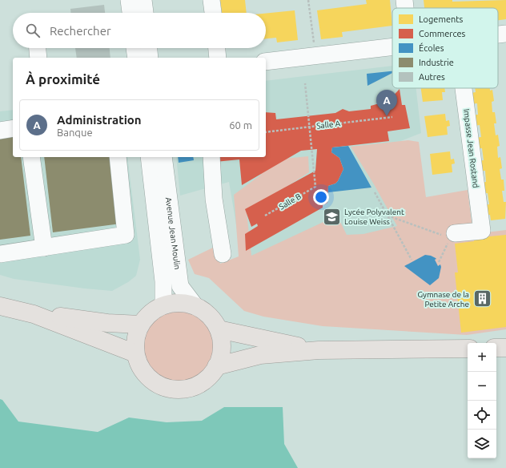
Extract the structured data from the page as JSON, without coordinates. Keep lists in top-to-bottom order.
{
  "streets": {
    "street": ["Impasse Jean Rostand", "Avenue Jean Moulin"],
    "path": ["Salle A", "Salle B"]
  },
  "crossings": [
    ["Salle A", "Salle B"]
  ],
  "places": {
    "school or university": ["Lycée Polyvalent Louise Weiss"],
    "building": ["Gymnase de la Petite Arche"]
  },
  "legend": [
    "Logements",
    "Commerces",
    "Écoles",
    "Industrie",
    "Autres"
  ],
  "page": {
    "search": "Rechercher",
    "heading": "À proximité",
    "pins": "A",
    "list": [
      {
        "mark": "A",
        "name": "Administration",
        "note": "Banque",
        "value": "60 m"
      }
    ],
    "map_buttons": ["+", "−"]
  }
}
